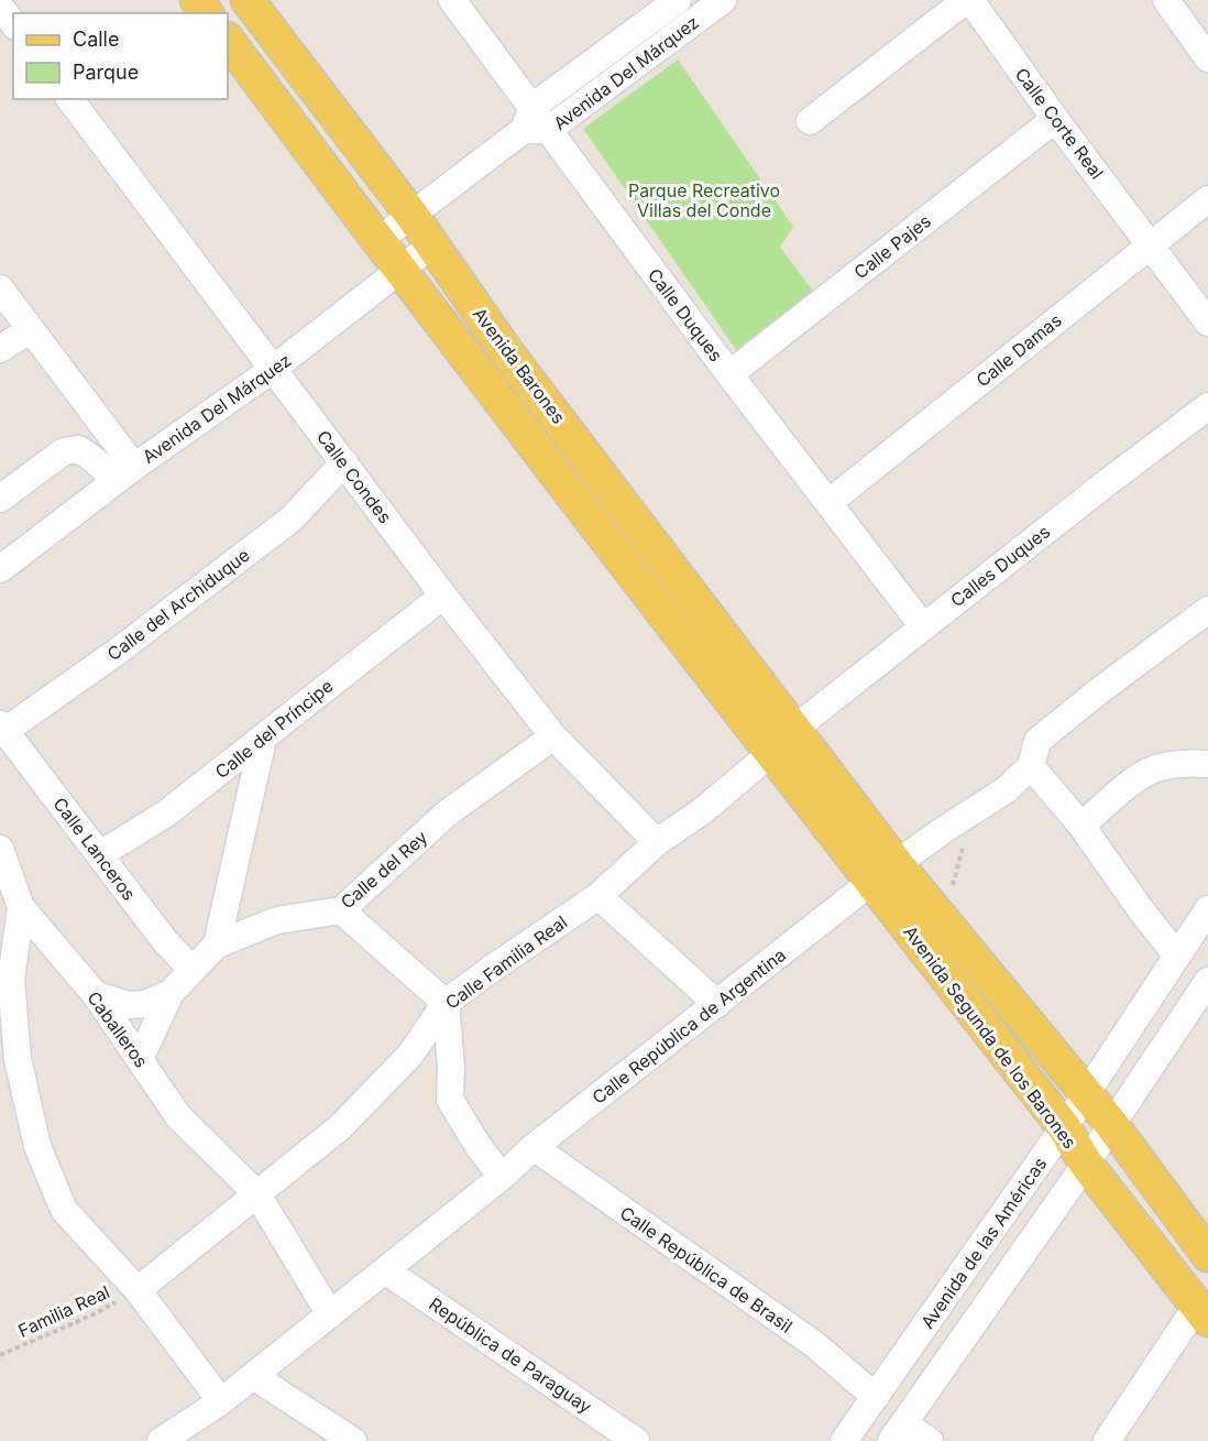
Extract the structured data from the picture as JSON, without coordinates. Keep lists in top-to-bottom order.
{
  "streets": {
    "main road": ["Avenida Barones", "Avenida Segunda de los Barones"],
    "street": [
      "Avenida Del Márquez",
      "Calle Corte Real",
      "Calle Pajes",
      "Calle Duques",
      "Calle Damas",
      "Calle Condes",
      "Calles Duques",
      "Calle del Archiduque",
      "Calle del Príncipe",
      "Calle Lanceros",
      "Calle del Rey",
      "Calle Familia Real",
      "Calle República de Argentina",
      "Caballeros",
      "Avenida de las Américas",
      "Calle República de Brasil",
      "República de Paraguay"
    ],
    "path": ["Familia Real"]
  },
  "crossings": [
    ["Avenida Del Márquez", "Calle Duques"],
    ["Avenida Del Márquez", "Avenida Barones"],
    ["Avenida Del Márquez", "Calle Condes"],
    ["Calle Corte Real", "Calle Pajes"],
    ["Calle Corte Real", "Calle Damas"],
    ["Calle Pajes", "Calle Duques"],
    ["Calle Duques", "Calle Damas"],
    ["Calle Duques", "Calles Duques"],
    ["Avenida Barones", "Calles Duques"],
    ["Avenida Barones", "Calle Familia Real"],
    ["Avenida Barones", "Avenida Segunda de los Barones"],
    ["Calle Condes", "Calle del Archiduque"],
    ["Calle Condes", "Calle del Príncipe"],
    ["Calle Condes", "Calle del Rey"],
    ["Calle Condes", "Calle Familia Real"],
    ["Calles Duques", "Calle Familia Real"],
    ["Calles Duques", "Avenida Segunda de los Barones"],
    ["Calle del Archiduque", "Calle Lanceros"],
    ["Calle del Príncipe", "Calle Lanceros"],
    ["Calle Lanceros", "Calle del Rey"],
    ["Calle del Rey", "Caballeros"],
    ["Calle Familia Real", "Caballeros"],
    ["Calle Familia Real", "Avenida Segunda de los Barones"],
    ["Calle Familia Real", "Familia Real"],
    ["Calle República de Argentina", "Caballeros"],
    ["Calle República de Argentina", "Avenida Segunda de los Barones"],
    ["Calle República de Argentina", "Calle República de Brasil"],
    ["Calle República de Argentina", "República de Paraguay"],
    ["Avenida Segunda de los Barones", "Avenida de las Américas"],
    ["Avenida de las Américas", "Calle República de Brasil"]
  ],
  "parks": ["Parque Recreativo Villas del Conde"],
  "legend": ["Calle", "Parque"]
}
